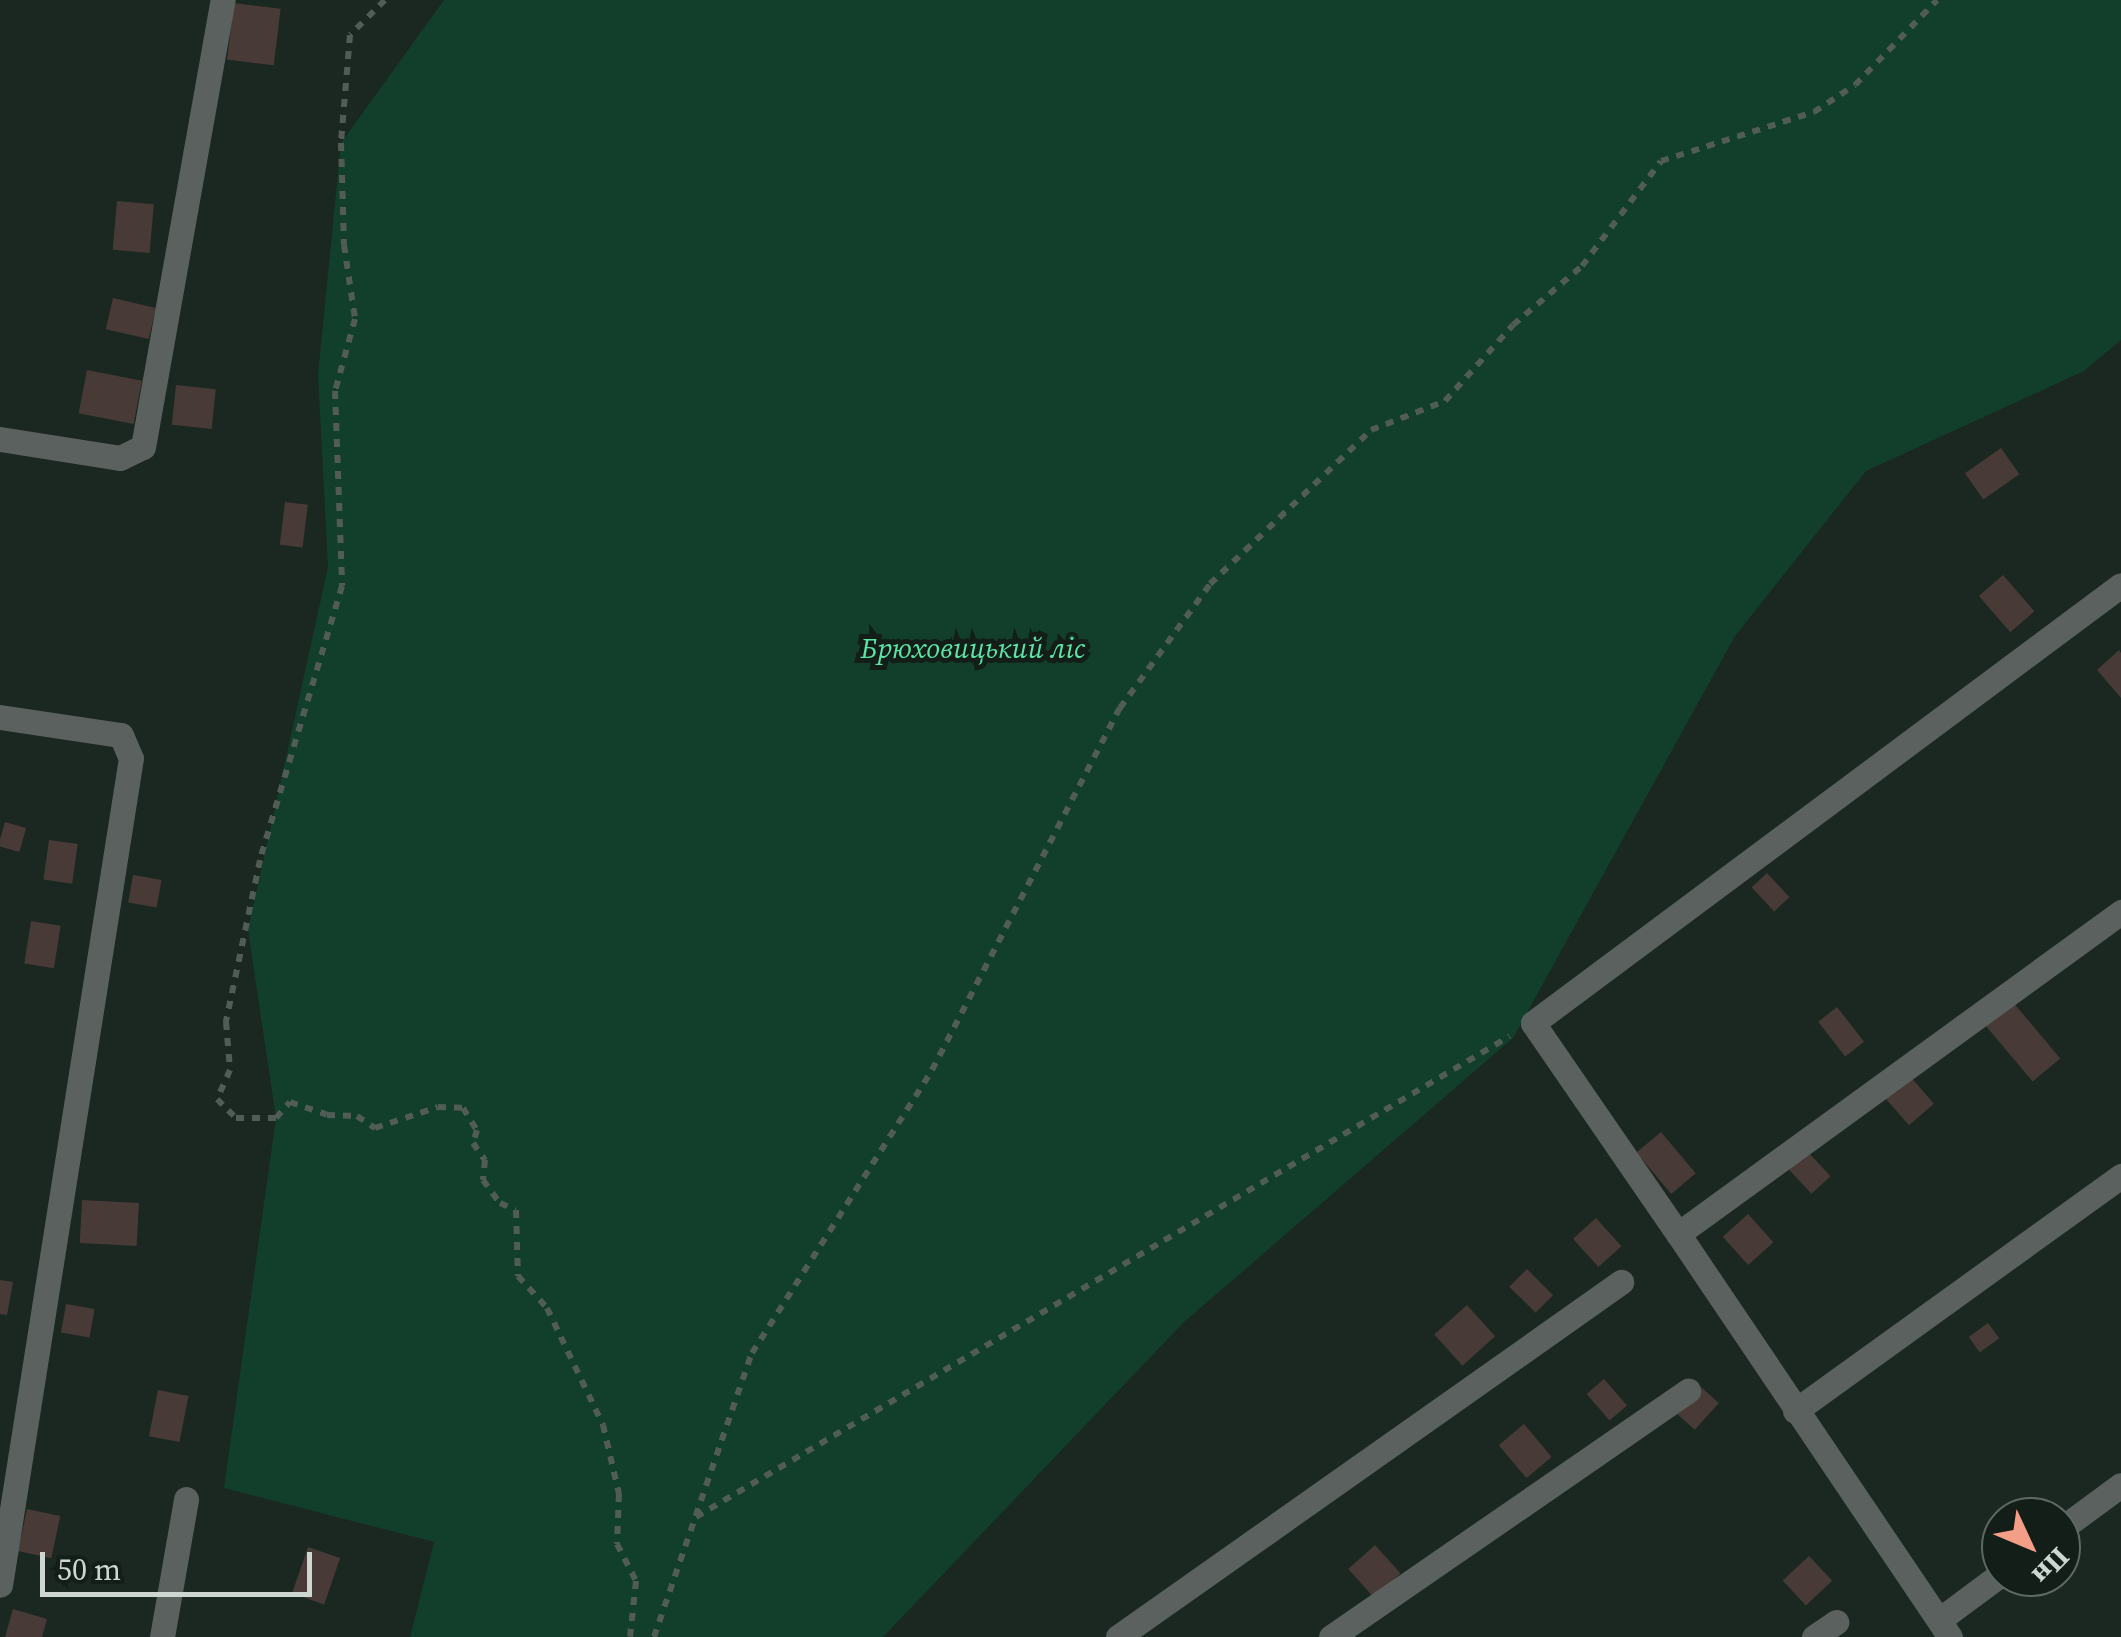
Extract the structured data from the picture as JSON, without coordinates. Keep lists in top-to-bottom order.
{
  "parks": ["Брюховицький ліс"],
  "scale_bar": "50 m",
  "north": "bottom right"
}
